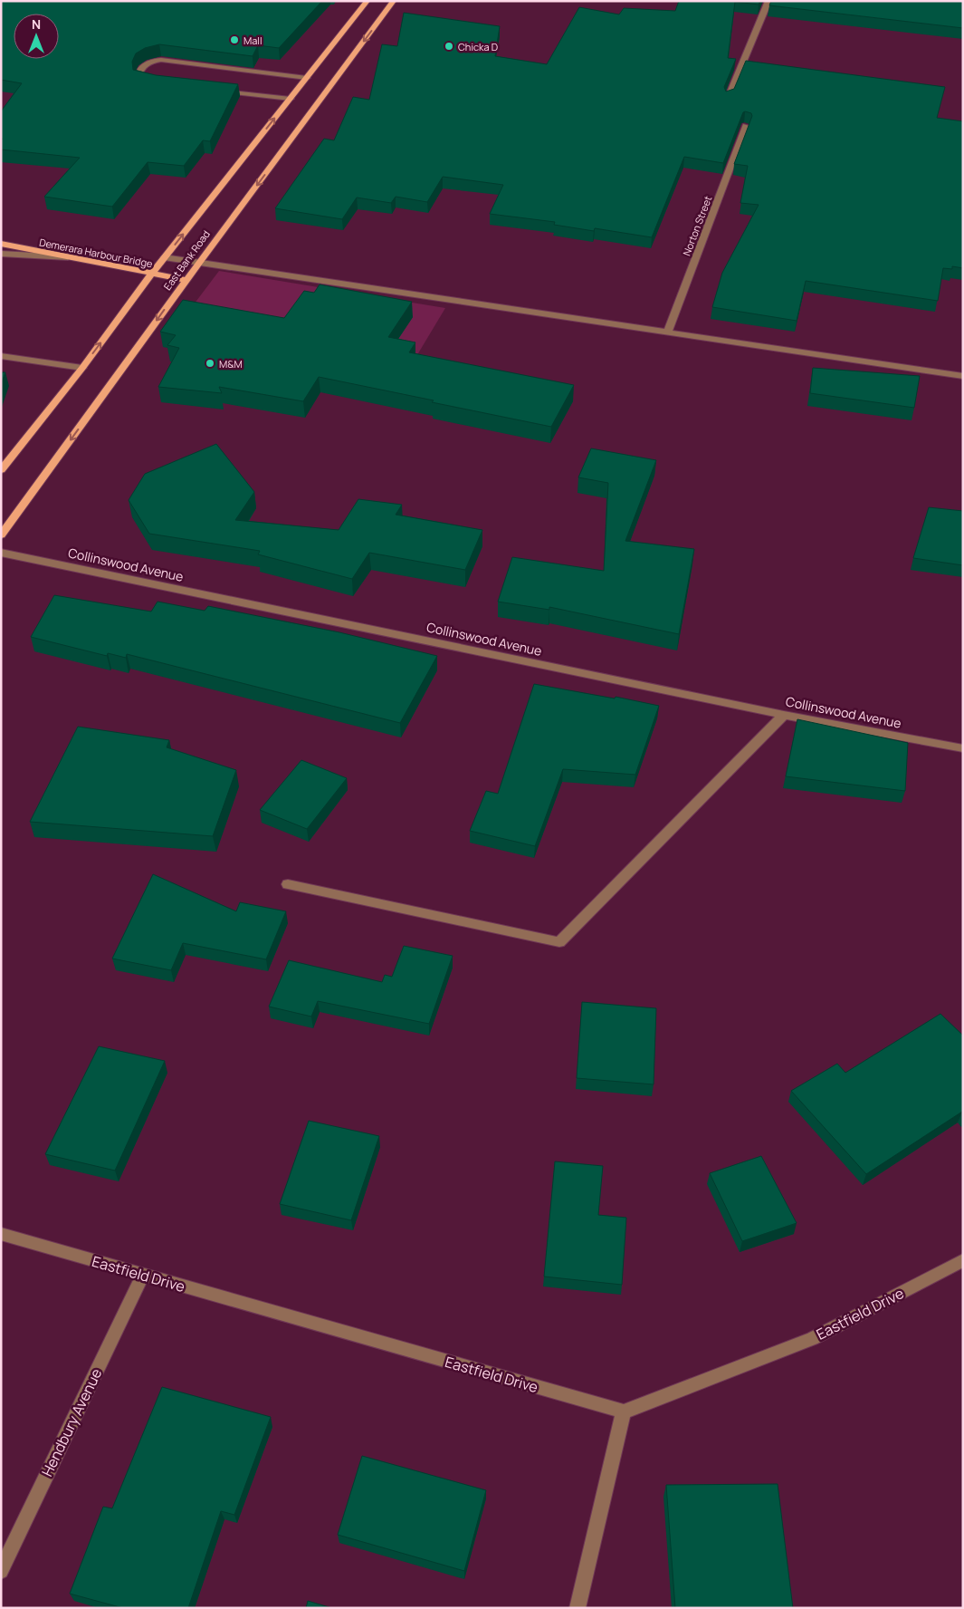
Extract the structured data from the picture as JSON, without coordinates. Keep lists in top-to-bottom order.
{
  "streets": {
    "main road": ["Demerara Harbour Bridge", "East Bank Road"],
    "street": [
      "Norton Street",
      "Collinswood Avenue",
      "Eastfield Drive",
      "Hendbury Avenue"
    ]
  },
  "crossings": [
    ["Demerara Harbour Bridge", "East Bank Road"],
    ["Eastfield Drive", "Hendbury Avenue"]
  ],
  "places": ["Mall", "Chicka D", "M&M"],
  "north": "top"
}
